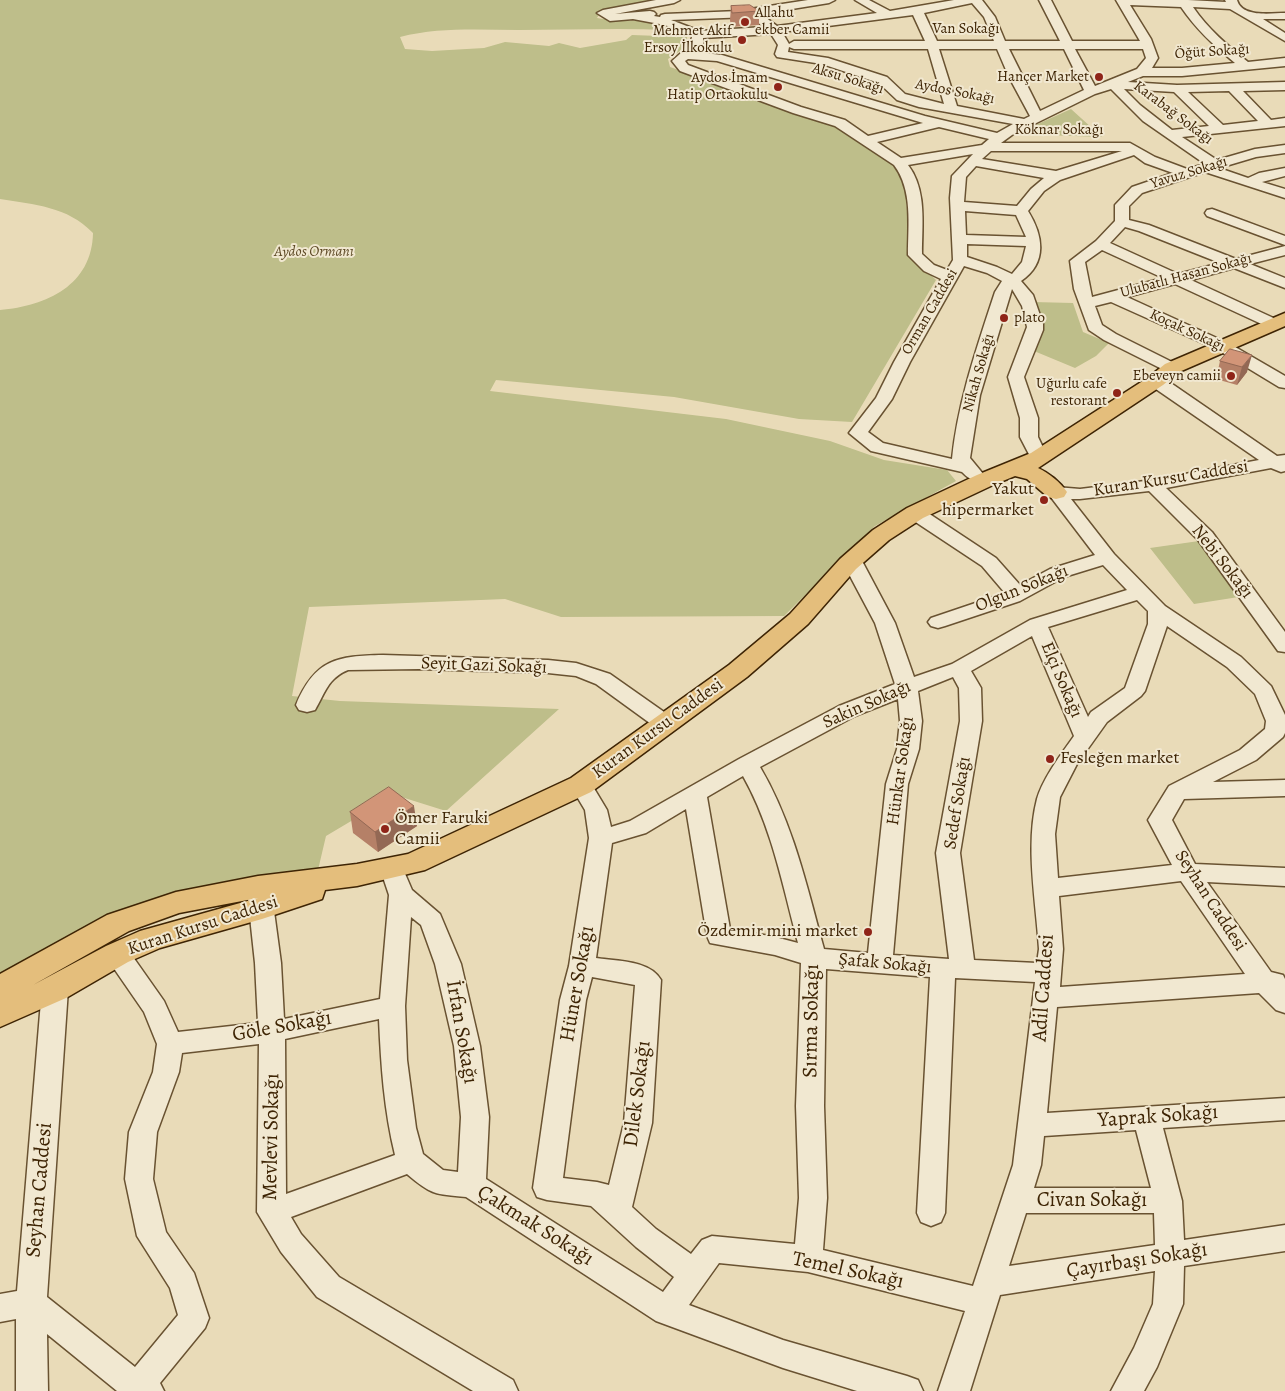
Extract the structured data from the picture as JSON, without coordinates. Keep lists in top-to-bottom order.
{
  "streets": {
    "main road": ["Kuran Kursu Caddesi"],
    "street": [
      "Van Sokağı",
      "Öğüt Sokağı",
      "Aksu Sokağı",
      "Aydos Sokağı",
      "Karabağ Sokağı",
      "Köknar Sokağı",
      "Yavuz Sokağı",
      "Ulubatlı Hasan Sokağı",
      "Orman Caddesi",
      "Koçak Sokağı",
      "Nikah Sokağı",
      "Nebi Sokağı",
      "Olgun Sokağı",
      "Seyit Gazi Sokağı",
      "Elçi Sokağı",
      "Sakin Sokağı",
      "Hünkar Sokağı",
      "Sedef Sokağı",
      "Seyhan Caddesi",
      "Şafak Sokağı",
      "Hüner Sokağı",
      "Adil Caddesi",
      "Sırma Sokağı",
      "Göle Sokağı",
      "İrfan Sokağı",
      "Dilek Sokağı",
      "Yaprak Sokağı",
      "Mevlevi Sokağı",
      "Civan Sokağı",
      "Çakmak Sokağı",
      "Çayırbaşı Sokağı",
      "Temel Sokağı"
    ]
  },
  "crossings": [
    ["Van Sokağı", "Aydos Sokağı"],
    ["Karabağ Sokağı", "Yavuz Sokağı"],
    ["Yavuz Sokağı", "Ulubatlı Hasan Sokağı"],
    ["Yavuz Sokağı", "Kuran Kursu Caddesi"],
    ["Ulubatlı Hasan Sokağı", "Koçak Sokağı"],
    ["Orman Caddesi", "Nikah Sokağı"],
    ["Orman Caddesi", "Kuran Kursu Caddesi"],
    ["Koçak Sokağı", "Kuran Kursu Caddesi"],
    ["Nikah Sokağı", "Kuran Kursu Caddesi"],
    ["Kuran Kursu Caddesi", "Nebi Sokağı"],
    ["Kuran Kursu Caddesi", "Seyit Gazi Sokağı"],
    ["Kuran Kursu Caddesi", "Hünkar Sokağı"],
    ["Kuran Kursu Caddesi", "Seyhan Caddesi"],
    ["Kuran Kursu Caddesi", "Hüner Sokağı"],
    ["Kuran Kursu Caddesi", "Mevlevi Sokağı"],
    ["Elçi Sokağı", "Sakin Sokağı"],
    ["Elçi Sokağı", "Adil Caddesi"],
    ["Sakin Sokağı", "Hünkar Sokağı"],
    ["Sakin Sokağı", "Sedef Sokağı"],
    ["Sakin Sokağı", "Şafak Sokağı"],
    ["Sakin Sokağı", "Hüner Sokağı"],
    ["Sakin Sokağı", "Adil Caddesi"],
    ["Sakin Sokağı", "Sırma Sokağı"],
    ["Hünkar Sokağı", "Şafak Sokağı"],
    ["Sedef Sokağı", "Şafak Sokağı"],
    ["Şafak Sokağı", "Adil Caddesi"],
    ["Şafak Sokağı", "Sırma Sokağı"],
    ["Hüner Sokağı", "Dilek Sokağı"],
    ["Adil Caddesi", "Yaprak Sokağı"],
    ["Adil Caddesi", "Civan Sokağı"],
    ["Adil Caddesi", "Çayırbaşı Sokağı"],
    ["Adil Caddesi", "Temel Sokağı"],
    ["Sırma Sokağı", "Temel Sokağı"],
    ["Göle Sokağı", "Mevlevi Sokağı"],
    ["İrfan Sokağı", "Çakmak Sokağı"],
    ["Çayırbaşı Sokağı", "Temel Sokağı"]
  ],
  "parks": ["Aydos Ormanı"],
  "places": [
    "Allahu ekber Camii",
    "Mehmet Akif Ersoy İlkokulu",
    "Hançer Market",
    "Aydos İmam Hatip Ortaokulu",
    "plato",
    "Ebeveyn camii",
    "Uğurlu cafe restorant",
    "Yakut hipermarket",
    "Fesleğen market",
    "Ömer Faruki Camii",
    "Özdemir mini market"
  ]
}
